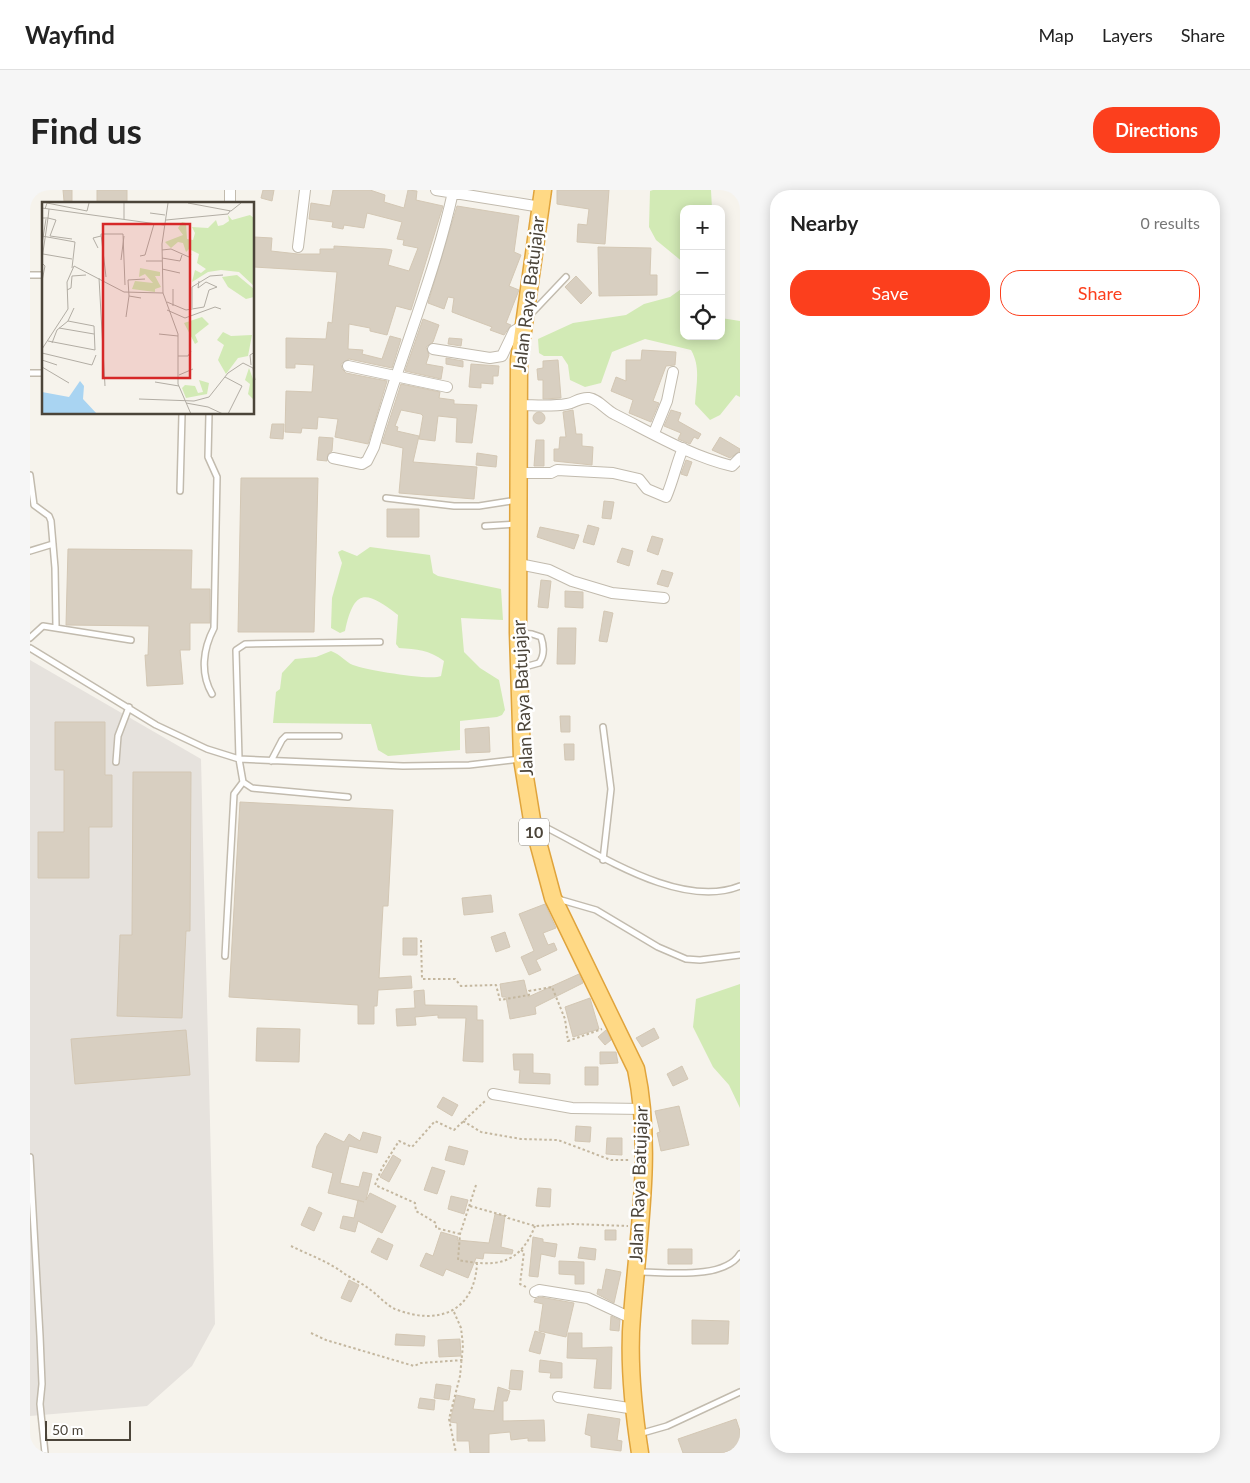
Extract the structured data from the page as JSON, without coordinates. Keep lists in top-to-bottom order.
{
  "streets": {
    "highway": ["Jalan Raya Batujajar", "10"]
  },
  "scale_bar": "50 m",
  "page": {
    "header": "Wayfind",
    "nav": ["Map", "Layers", "Share"],
    "buttons": [
      "Directions",
      ["Save", "Share"]
    ],
    "title": "Find us",
    "heading": ["Nearby", "0 results"],
    "map_buttons": ["+", "−"],
    "scale": "50 m"
  }
}
